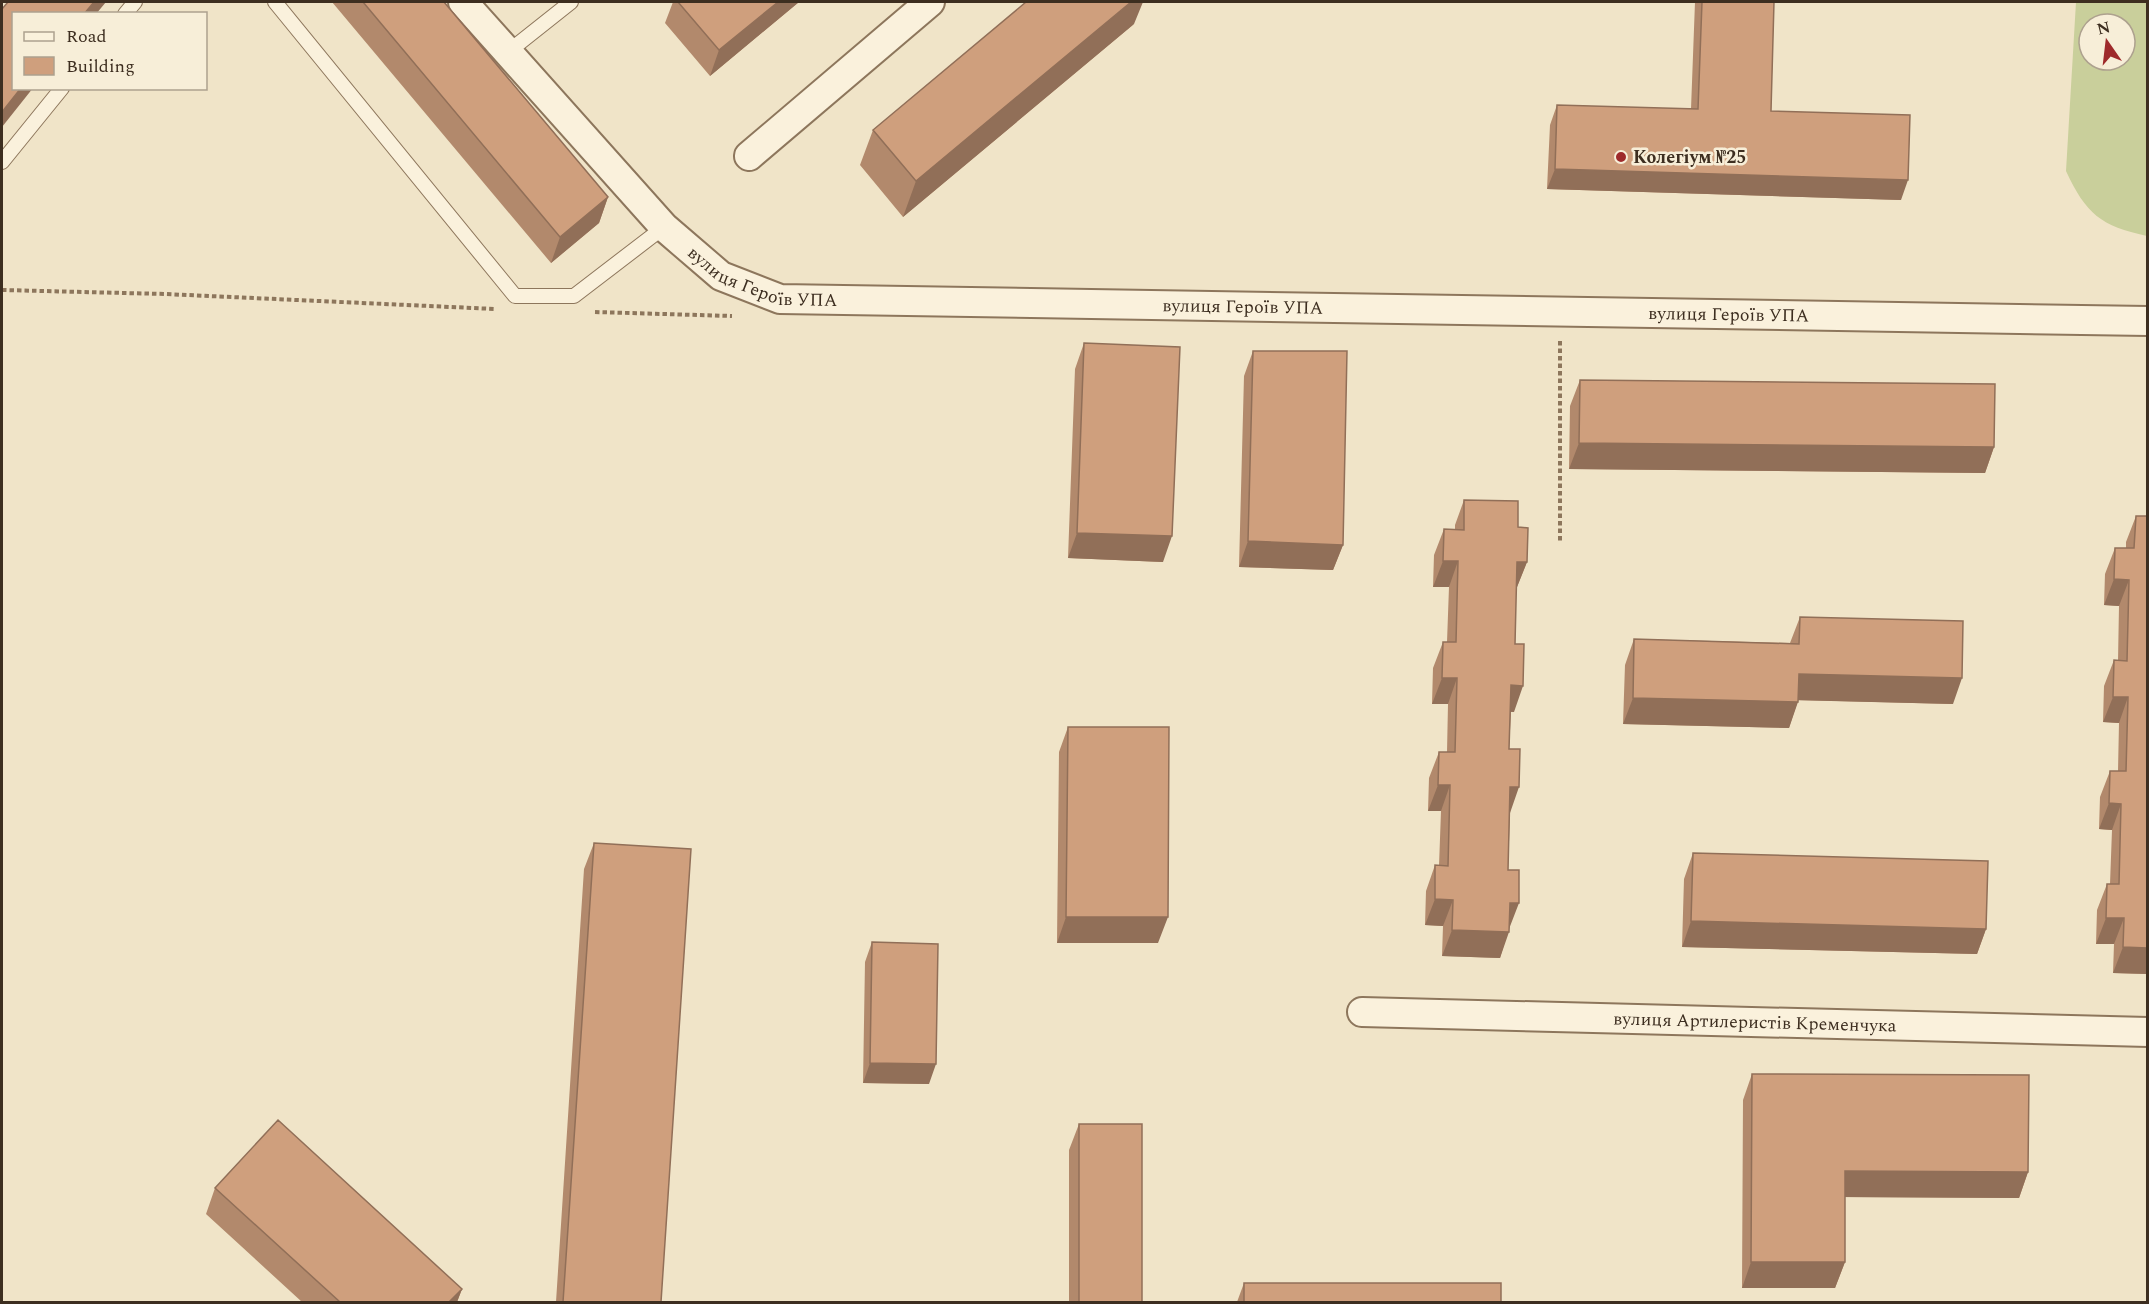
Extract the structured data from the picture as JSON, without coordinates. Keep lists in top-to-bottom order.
{
  "streets": {
    "street": ["вулиця Героїв УПА", "вулиця Артилеристів Кременчука"]
  },
  "places": ["Колегіум №25"],
  "legend": ["Road", "Building"],
  "north": "top"
}
